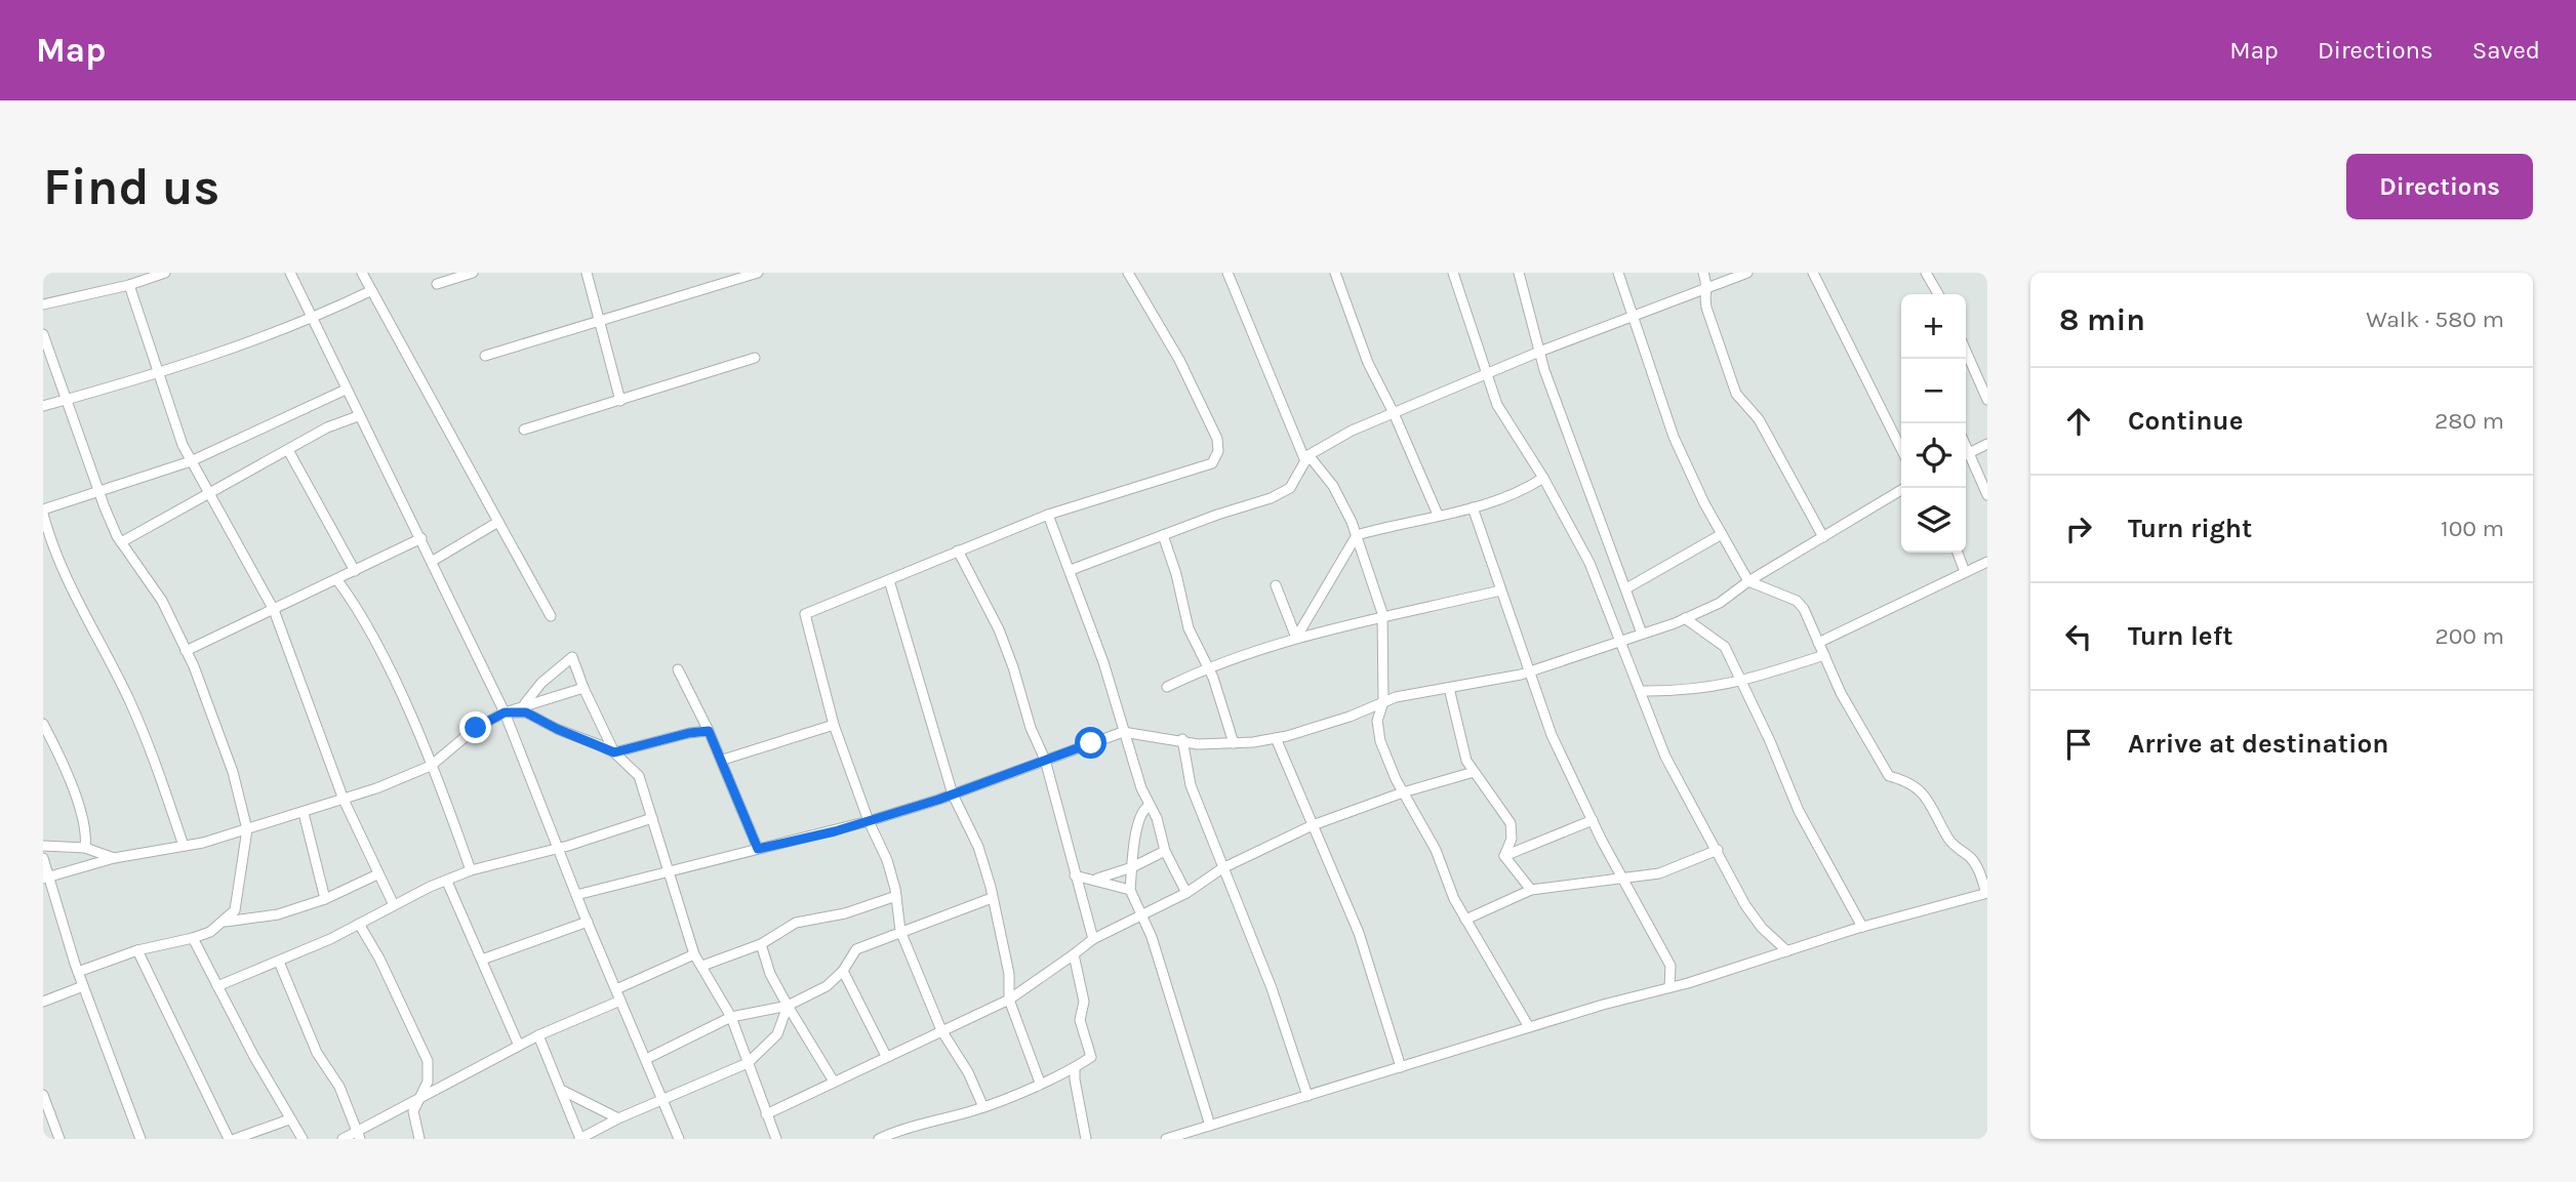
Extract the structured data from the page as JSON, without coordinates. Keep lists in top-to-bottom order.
{
  "page": {
    "header": "Map",
    "nav": ["Map", "Directions", "Saved"],
    "buttons": "Directions",
    "title": "Find us",
    "heading": ["8 min", "Walk · 580 m"],
    "map_buttons": ["+", "−"],
    "list": [
      ["Continue", "280 m"],
      ["Turn right", "100 m"],
      ["Turn left", "200 m"],
      "Arrive at destination"
    ]
  }
}
